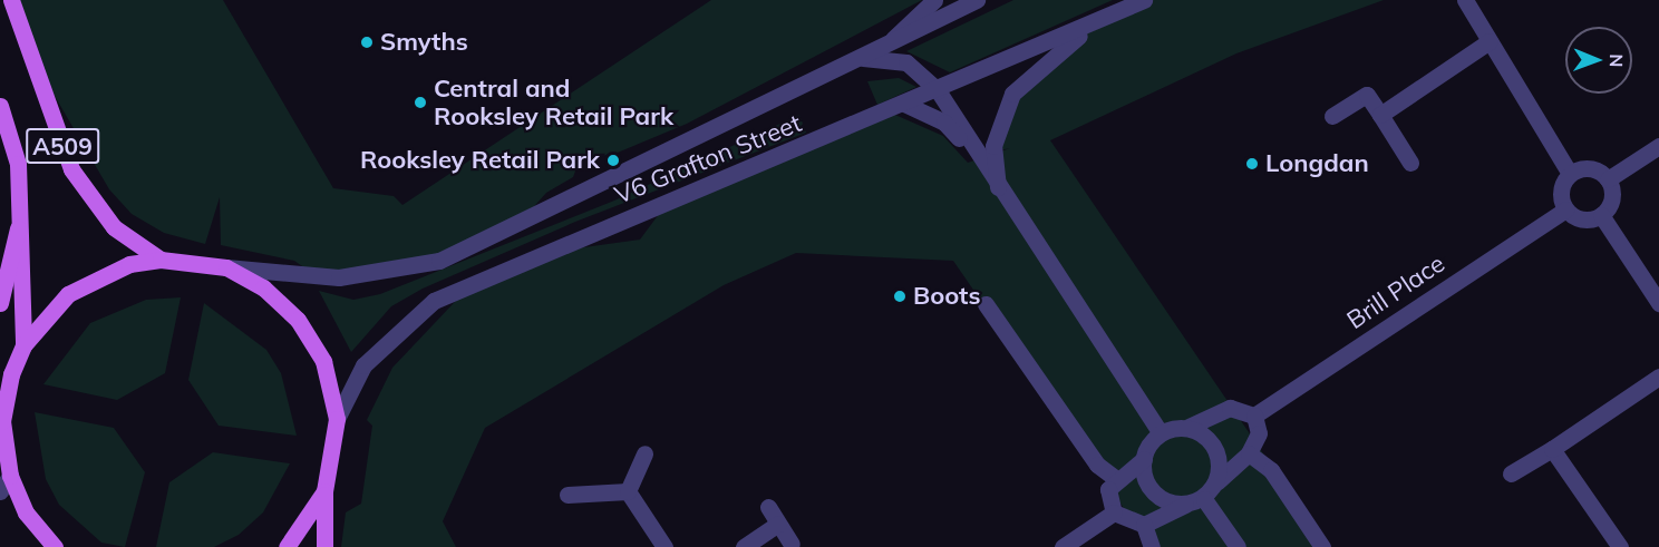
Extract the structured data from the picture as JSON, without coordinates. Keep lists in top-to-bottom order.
{
  "streets": {
    "main road": ["A509"],
    "street": ["V6 Grafton Street", "Brill Place"]
  },
  "crossings": [
    ["A509", "V6 Grafton Street"]
  ],
  "places": [
    "Smyths",
    "Central and Rooksley Retail Park",
    "Rooksley Retail Park",
    "Longdan",
    "Boots"
  ],
  "north": "right"
}
